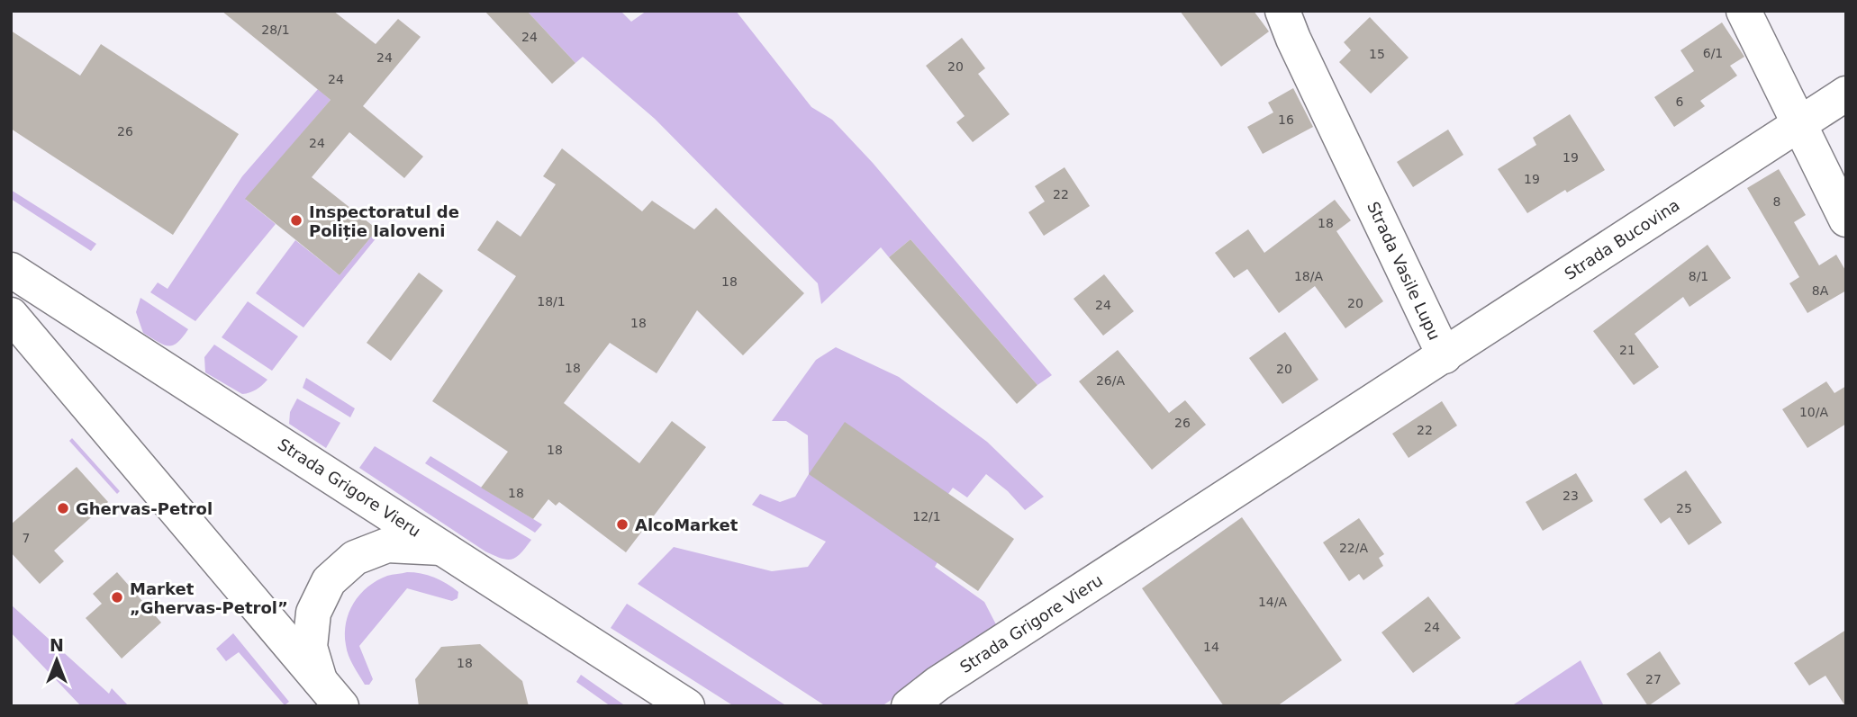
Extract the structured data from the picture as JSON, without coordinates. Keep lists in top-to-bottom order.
{
  "streets": {
    "street": ["Strada Bucovina", "Strada Vasile Lupu", "Strada Grigore Vieru"]
  },
  "crossings": [
    ["Strada Bucovina", "Strada Vasile Lupu"],
    ["Strada Vasile Lupu", "Strada Grigore Vieru"]
  ],
  "places": [
    "Inspectoratul de Poliție Ialoveni",
    "Ghervas-Petrol",
    "AlcoMarket",
    "Market „Ghervas-Petrol”"
  ],
  "house_numbers": [
    "28/1",
    "24",
    "6/1",
    "15",
    "24",
    "20",
    "24",
    "6",
    "16",
    "26",
    "24",
    "19",
    "19",
    "22",
    "8",
    "18",
    "18/A",
    "8/1",
    "18",
    "8A",
    "18/1",
    "20",
    "24",
    "18",
    "21",
    "18",
    "20",
    "26/A",
    "10/A",
    "26",
    "22",
    "18",
    "18",
    "23",
    "25",
    "12/1",
    "7",
    "22/A",
    "14/A",
    "24",
    "14",
    "18",
    "27"
  ],
  "north": "top"
}
